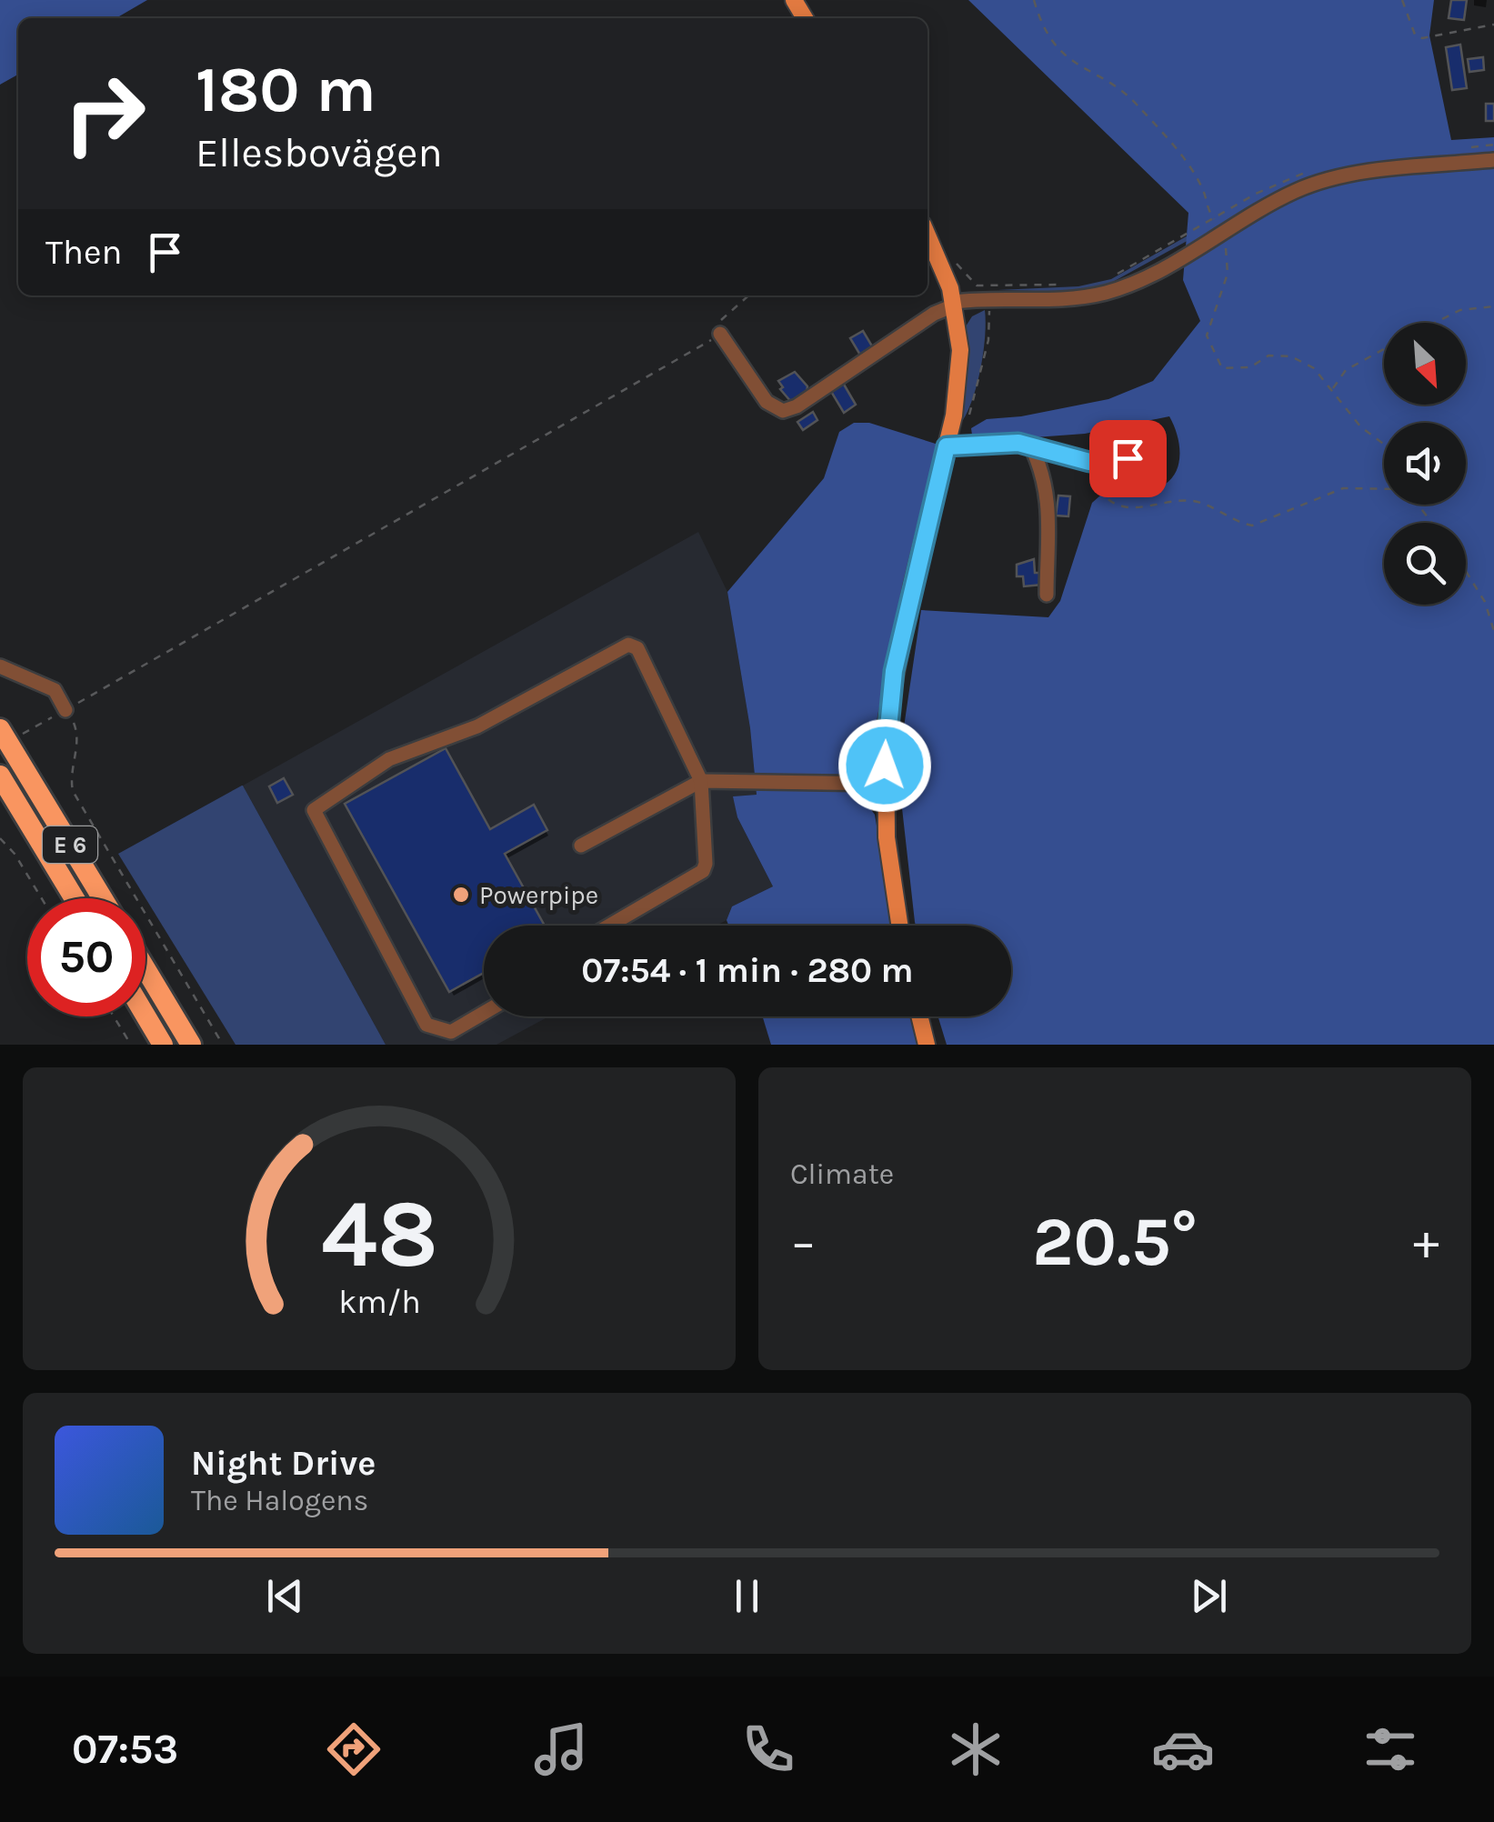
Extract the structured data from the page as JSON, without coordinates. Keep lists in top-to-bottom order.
{
  "streets": {
    "highway": ["E 6"]
  },
  "places": ["Powerpipe"],
  "north": "bottom right",
  "page": {
    "turn": ["180 m", "Ellesbovägen"],
    "then": "Then",
    "limit": "50",
    "trip": "07:54 · 1 min · 280 m",
    "tile": "Climate",
    "heat": ["−", "20.5°", "+"],
    "song": ["Night Drive", "The Halogens"],
    "tabs": "07:53",
    "gauge": ["48", "km/h"]
  }
}
